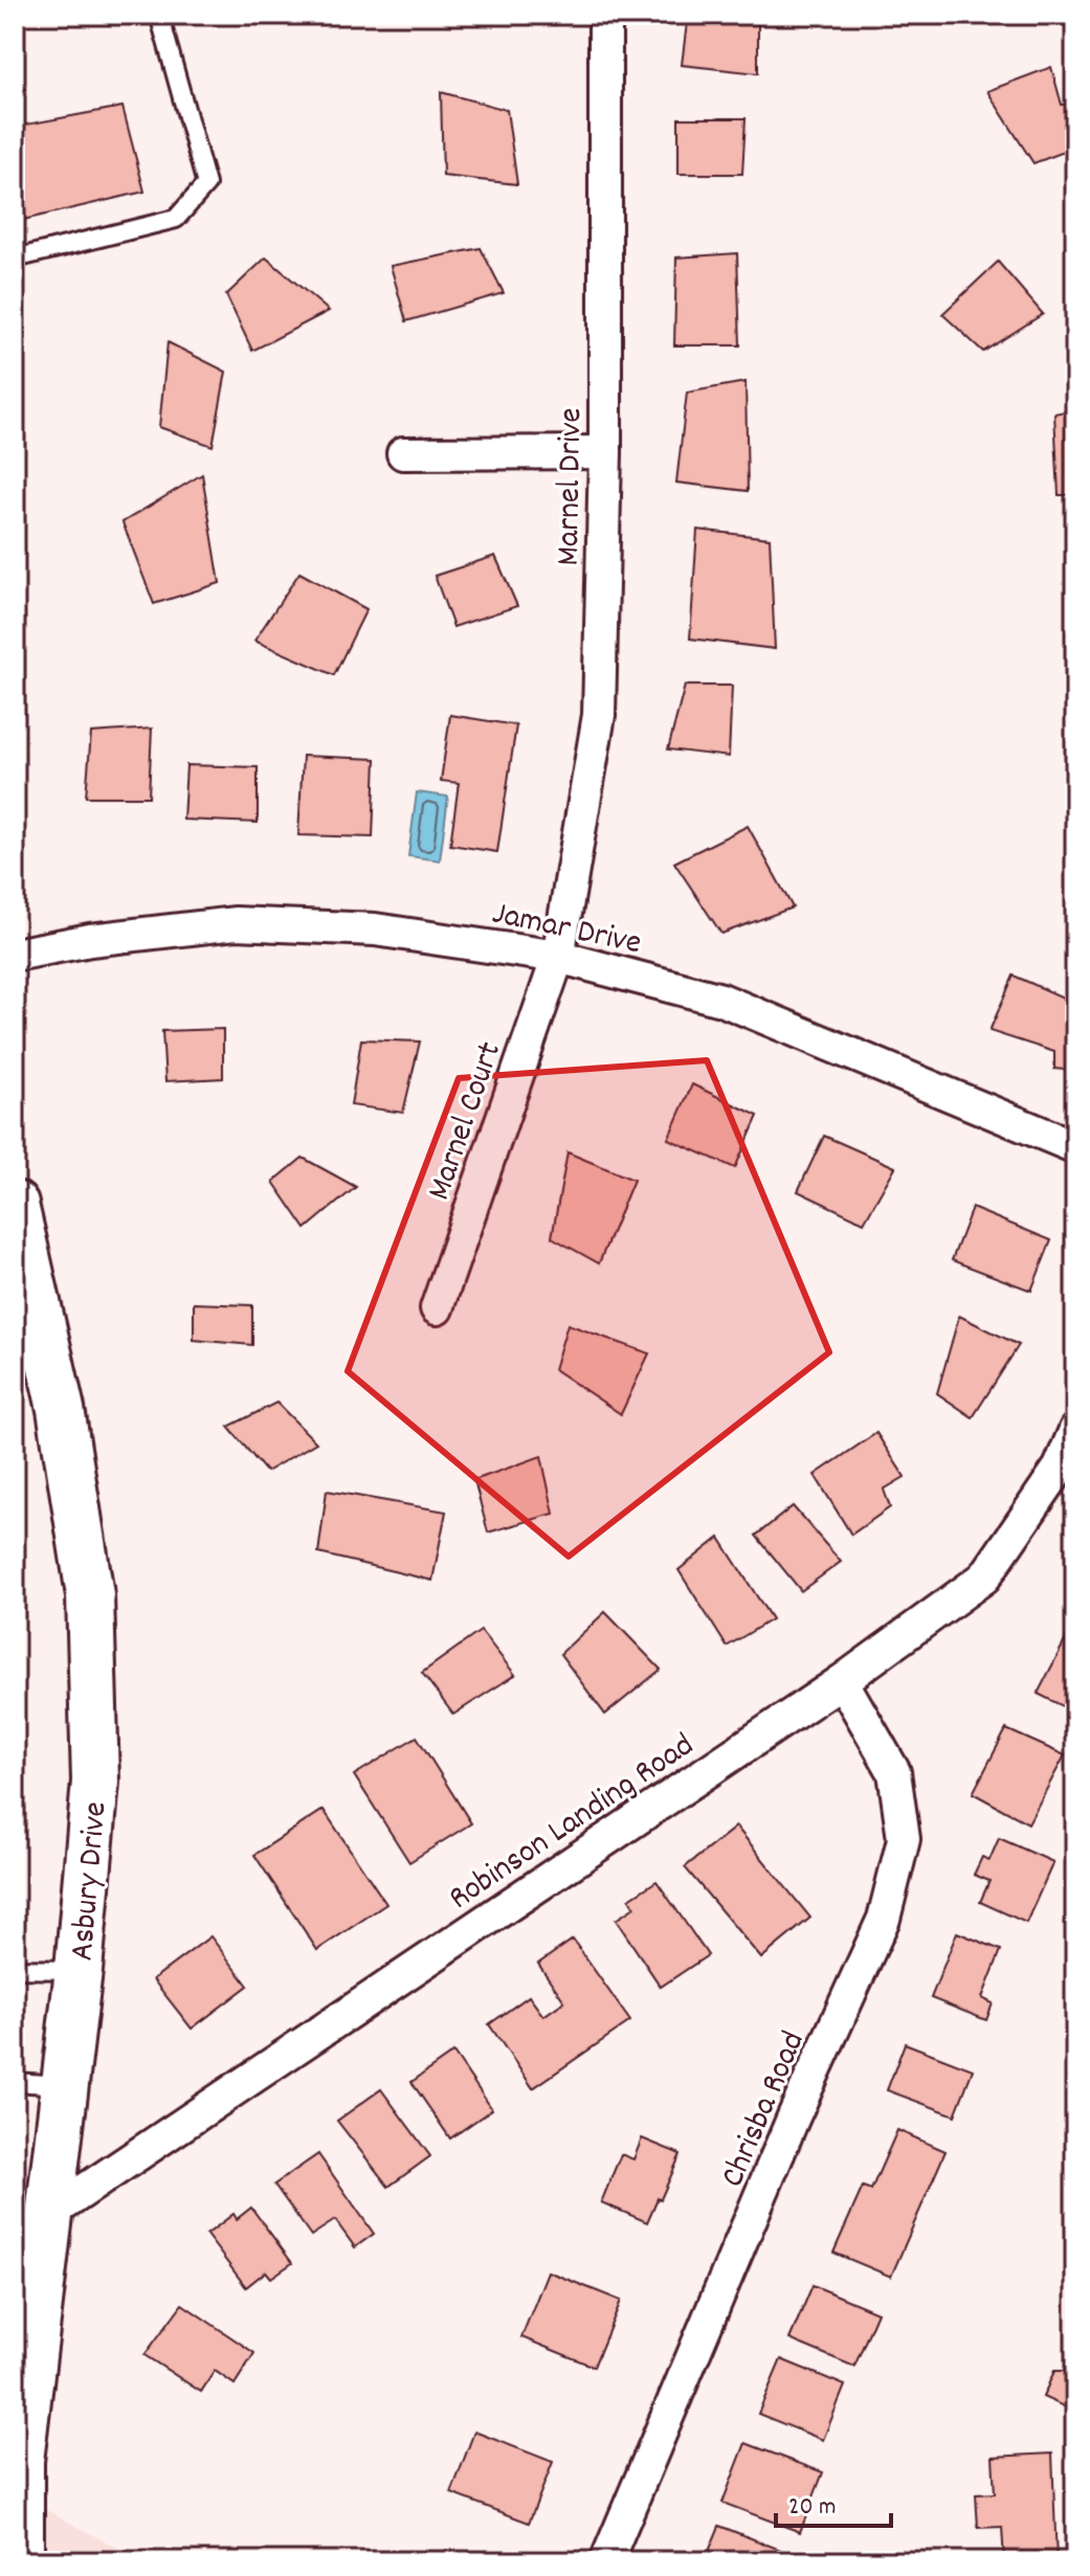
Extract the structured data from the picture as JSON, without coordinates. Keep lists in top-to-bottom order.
{
  "streets": {
    "street": [
      "Marnel Drive",
      "Jamar Drive",
      "Marnel Court",
      "Robinson Landing Road",
      "Asbury Drive",
      "Chrisba Road"
    ]
  },
  "crossings": [
    ["Marnel Drive", "Jamar Drive"],
    ["Marnel Drive", "Marnel Court"],
    ["Jamar Drive", "Marnel Court"],
    ["Robinson Landing Road", "Asbury Drive"],
    ["Robinson Landing Road", "Chrisba Road"]
  ],
  "scale_bar": "20 m"
}
